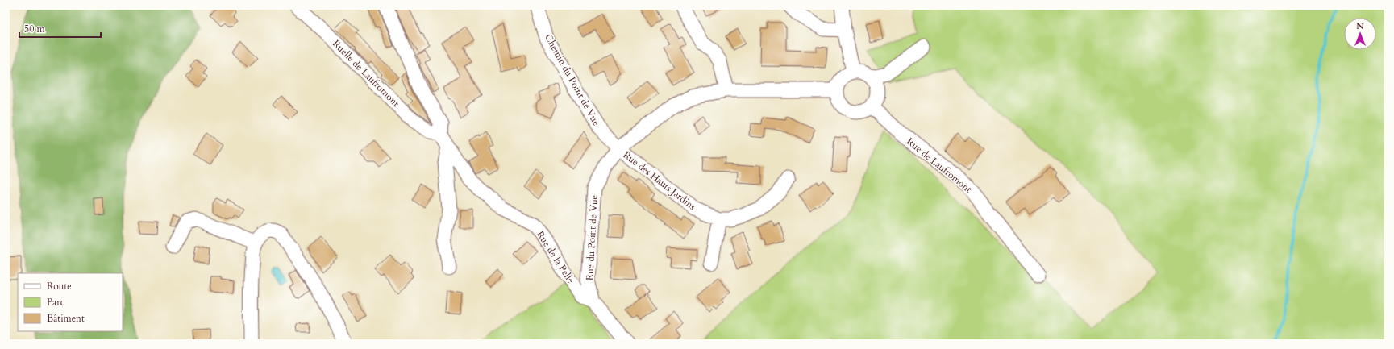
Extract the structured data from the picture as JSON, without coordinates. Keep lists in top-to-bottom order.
{
  "streets": {
    "street": [
      "Ruelle de Laufromont",
      "Chemin du Point de Vue",
      "Rue de Laufromont",
      "Rue des Hauts Jardins",
      "Rue du Point de Vue",
      "Rue de la Pelle"
    ]
  },
  "crossings": [
    ["Ruelle de Laufromont", "Rue de la Pelle"],
    ["Chemin du Point de Vue", "Rue des Hauts Jardins"],
    ["Chemin du Point de Vue", "Rue du Point de Vue"],
    ["Rue de Laufromont", "Rue du Point de Vue"],
    ["Rue des Hauts Jardins", "Rue du Point de Vue"],
    ["Rue du Point de Vue", "Rue de la Pelle"]
  ],
  "legend": ["Route", "Parc", "Bâtiment"],
  "scale_bar": "50 m",
  "north": "top"
}
